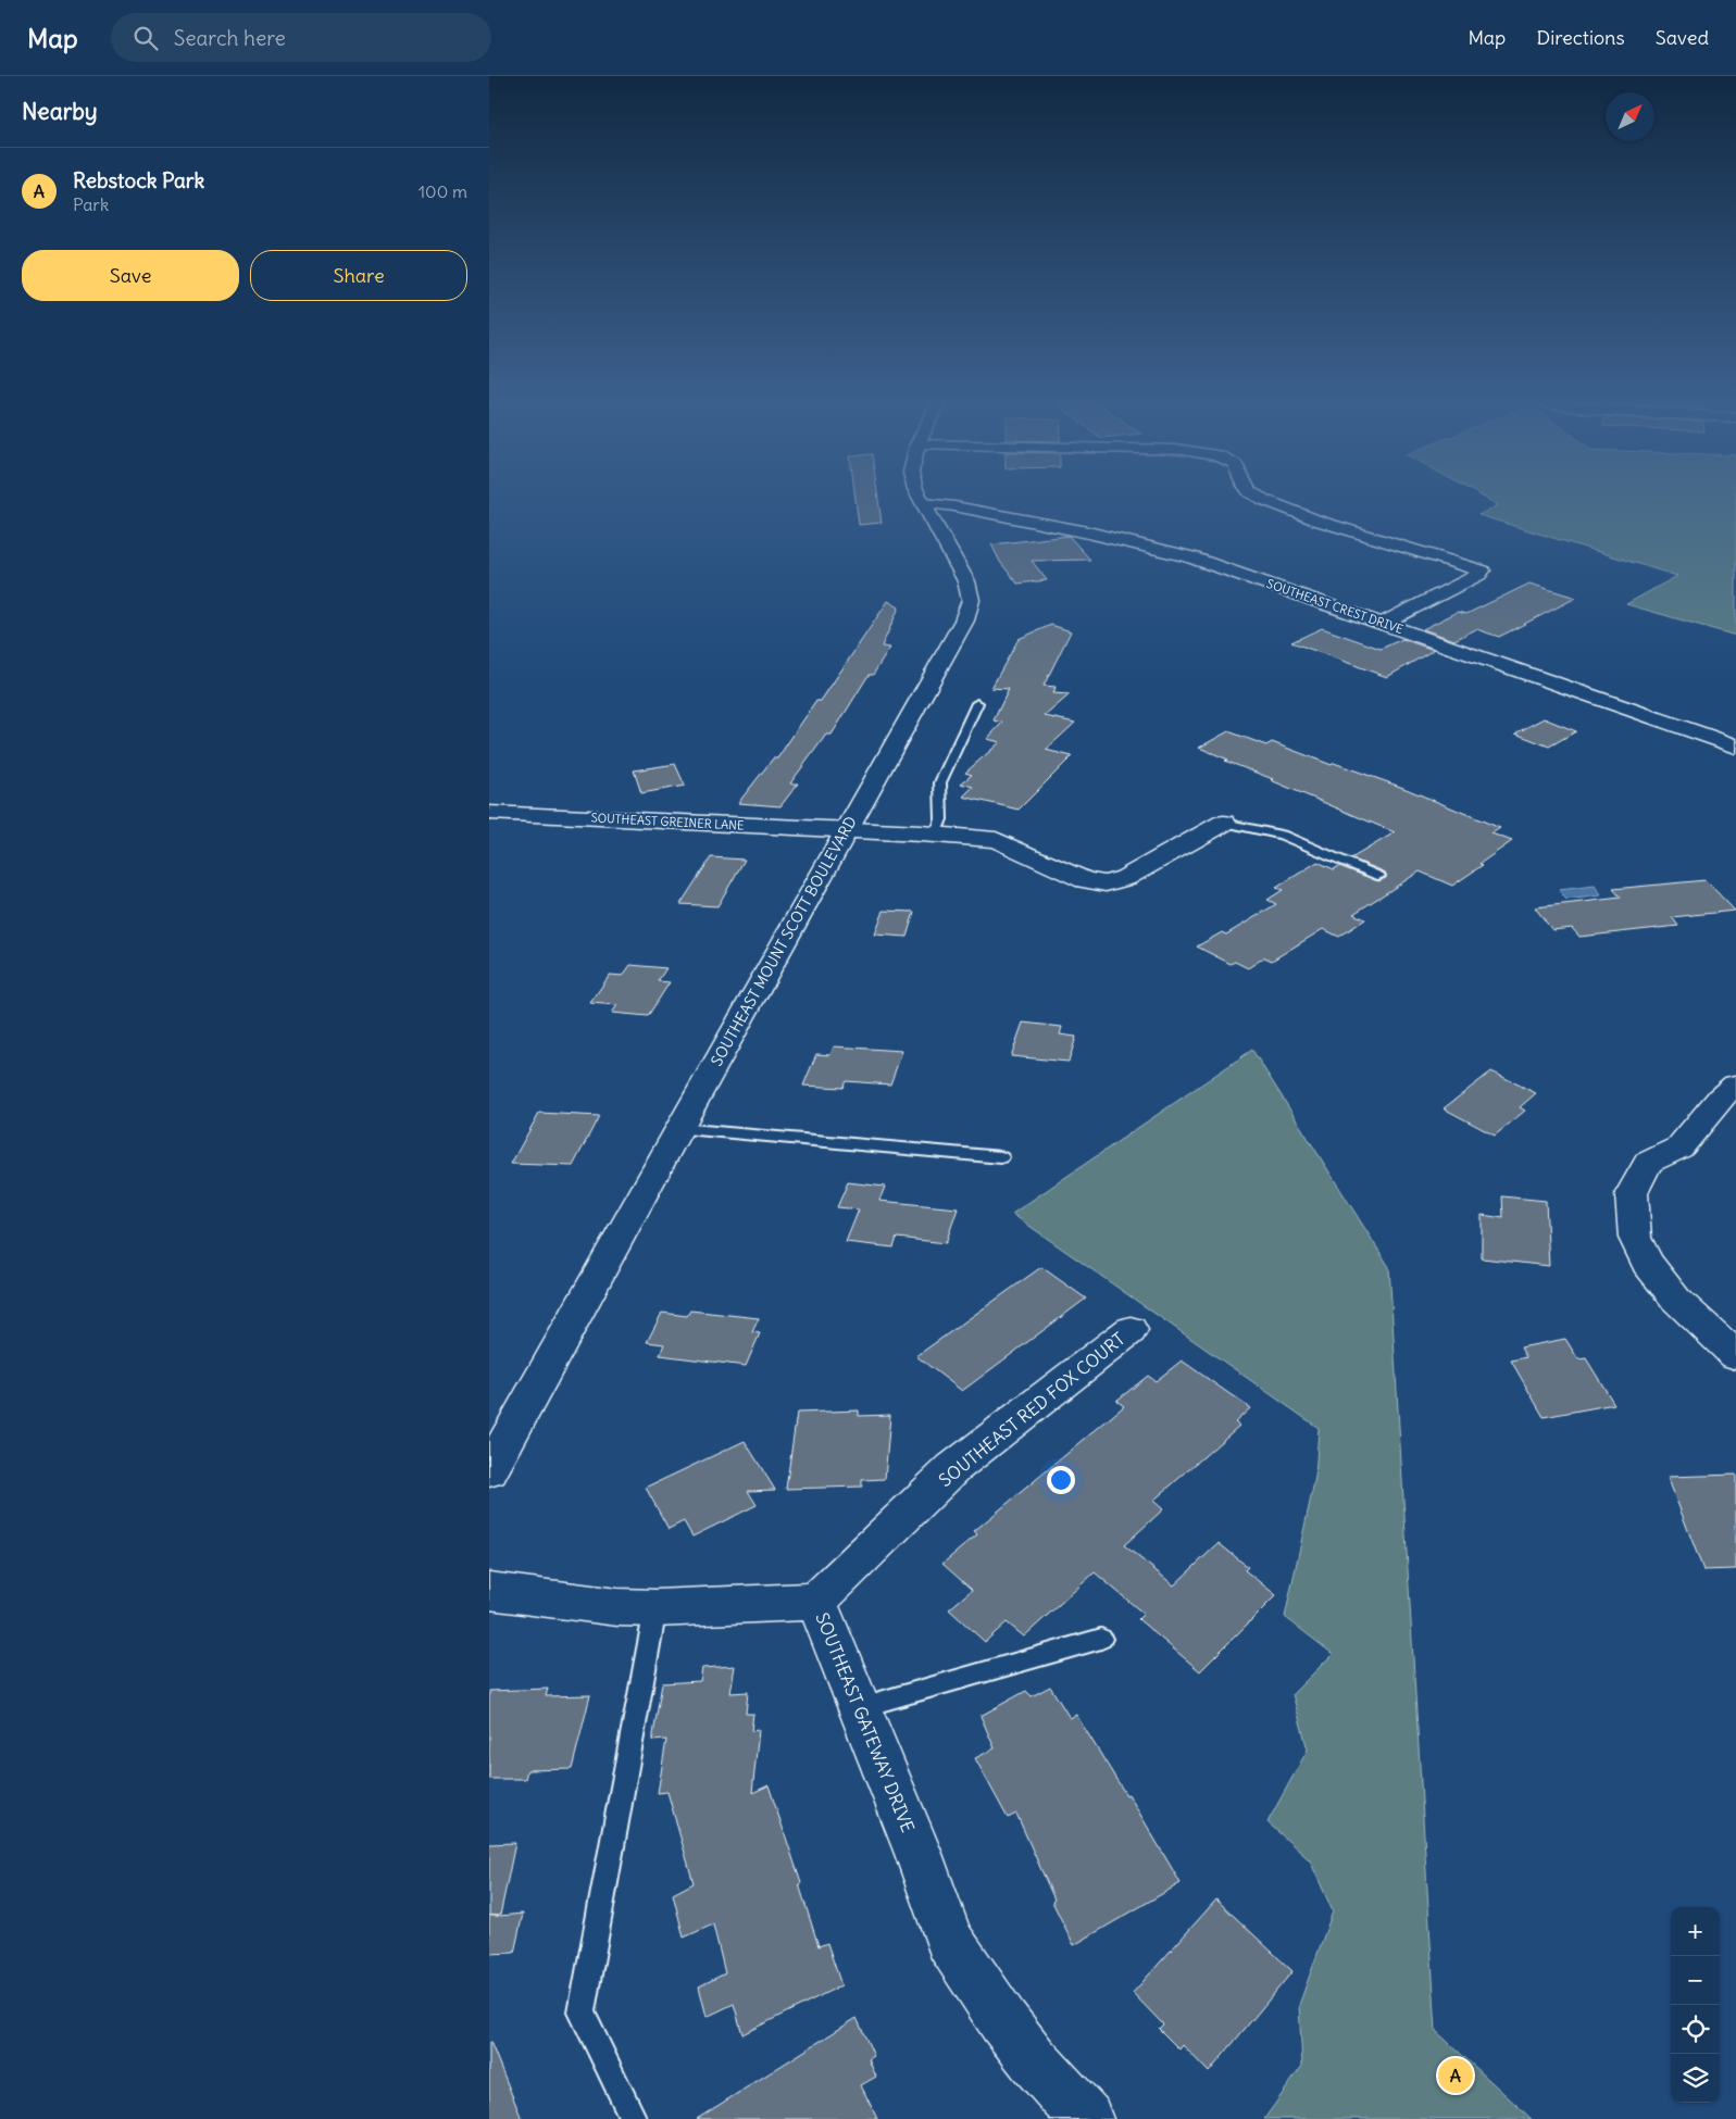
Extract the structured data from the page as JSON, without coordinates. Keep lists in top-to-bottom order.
{
  "streets": {
    "street": [
      "SOUTHEAST CREST DRIVE",
      "SOUTHEAST GREINER LANE",
      "SOUTHEAST MOUNT SCOTT BOULEVARD",
      "SOUTHEAST RED FOX COURT",
      "SOUTHEAST GATEWAY DRIVE"
    ]
  },
  "crossings": [
    ["SOUTHEAST CREST DRIVE", "SOUTHEAST MOUNT SCOTT BOULEVARD"],
    ["SOUTHEAST GREINER LANE", "SOUTHEAST MOUNT SCOTT BOULEVARD"],
    ["SOUTHEAST RED FOX COURT", "SOUTHEAST GATEWAY DRIVE"]
  ],
  "north": "top right",
  "page": {
    "header": "Map",
    "search": "Search here",
    "nav": ["Map", "Directions", "Saved"],
    "heading": "Nearby",
    "list": [
      {
        "mark": "A",
        "name": "Rebstock Park",
        "note": "Park",
        "value": "100 m"
      }
    ],
    "buttons": ["Save", "Share"],
    "map_buttons": ["+", "−"],
    "pins": "A"
  }
}
